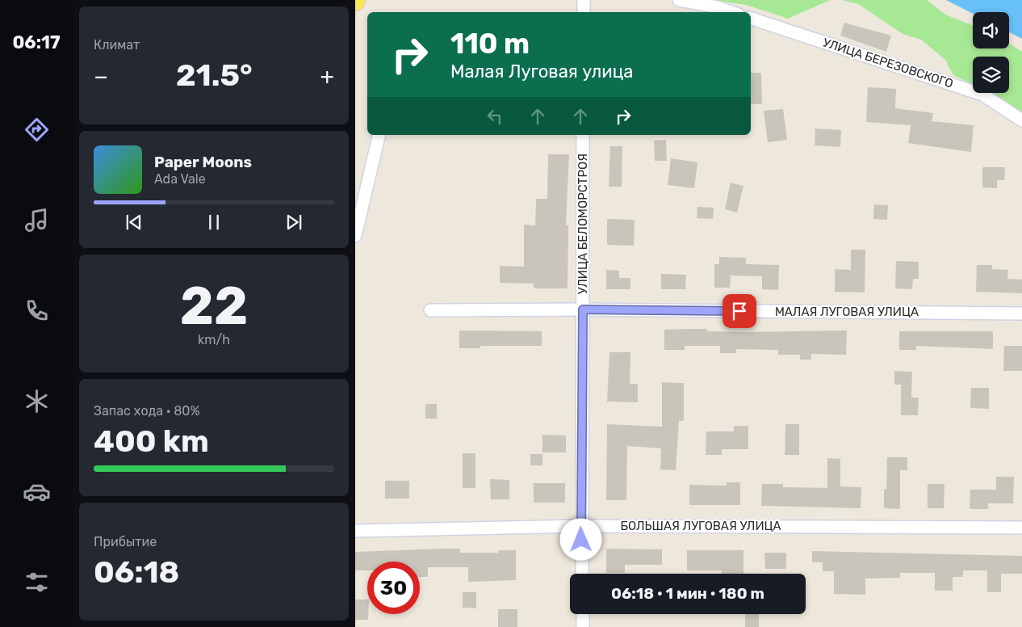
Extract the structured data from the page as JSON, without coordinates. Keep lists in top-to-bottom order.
{
  "streets": {
    "street": [
      "УЛИЦА БЕРЕЗОВСКОГО",
      "УЛИЦА БЕЛОМОРСТРОЯ",
      "МАЛАЯ ЛУГОВАЯ УЛИЦА",
      "БОЛЬШАЯ ЛУГОВАЯ УЛИЦА"
    ]
  },
  "crossings": [
    ["УЛИЦА БЕЛОМОРСТРОЯ", "МАЛАЯ ЛУГОВАЯ УЛИЦА"],
    ["УЛИЦА БЕЛОМОРСТРОЯ", "БОЛЬШАЯ ЛУГОВАЯ УЛИЦА"]
  ],
  "page": {
    "tabs": "06:17",
    "tile": [
      "Климат",
      ["22", "km/h"],
      ["Запас хода · 80%", "400 km"],
      ["Прибытие", "06:18"]
    ],
    "turn": ["110 m", "Малая Луговая улица"],
    "heat": ["−", "21.5°", "+"],
    "song": ["Paper Moons", "Ada Vale"],
    "limit": "30",
    "trip": "06:18 · 1 мин · 180 m"
  }
}
